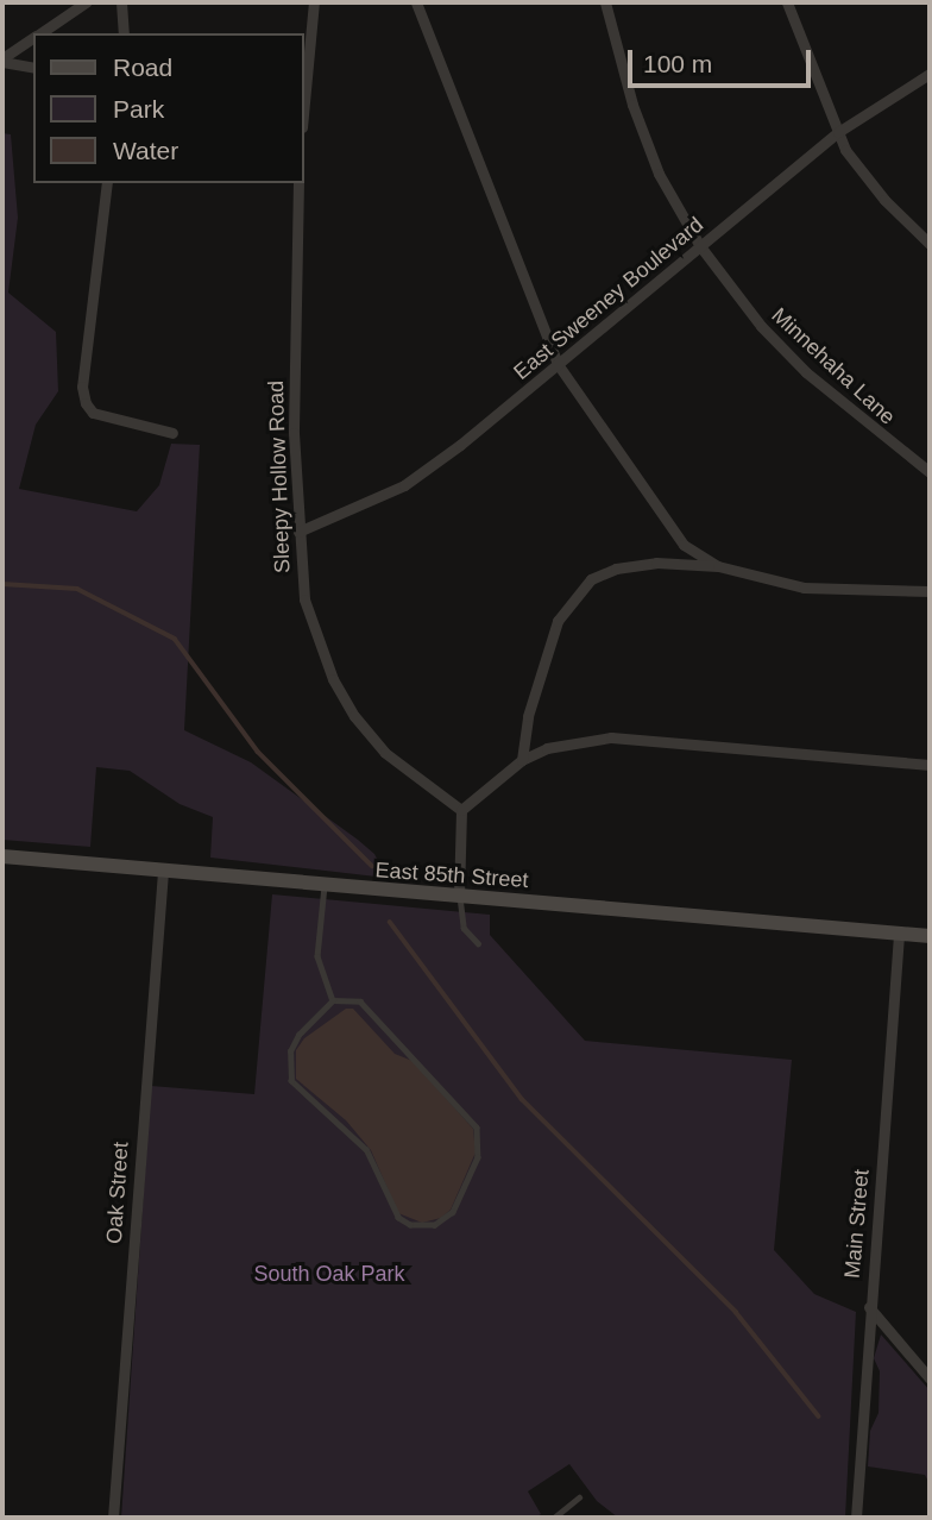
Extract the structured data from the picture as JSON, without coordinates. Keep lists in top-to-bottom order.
{
  "streets": {
    "main road": ["East 85th Street"],
    "street": [
      "East Sweeney Boulevard",
      "Minnehaha Lane",
      "Sleepy Hollow Road",
      "Oak Street",
      "Main Street"
    ]
  },
  "crossings": [
    ["East Sweeney Boulevard", "Minnehaha Lane"],
    ["East Sweeney Boulevard", "Sleepy Hollow Road"],
    ["East 85th Street", "Oak Street"],
    ["East 85th Street", "Main Street"]
  ],
  "parks": ["South Oak Park"],
  "legend": ["Road", "Park", "Water"],
  "scale_bar": "100 m"
}
